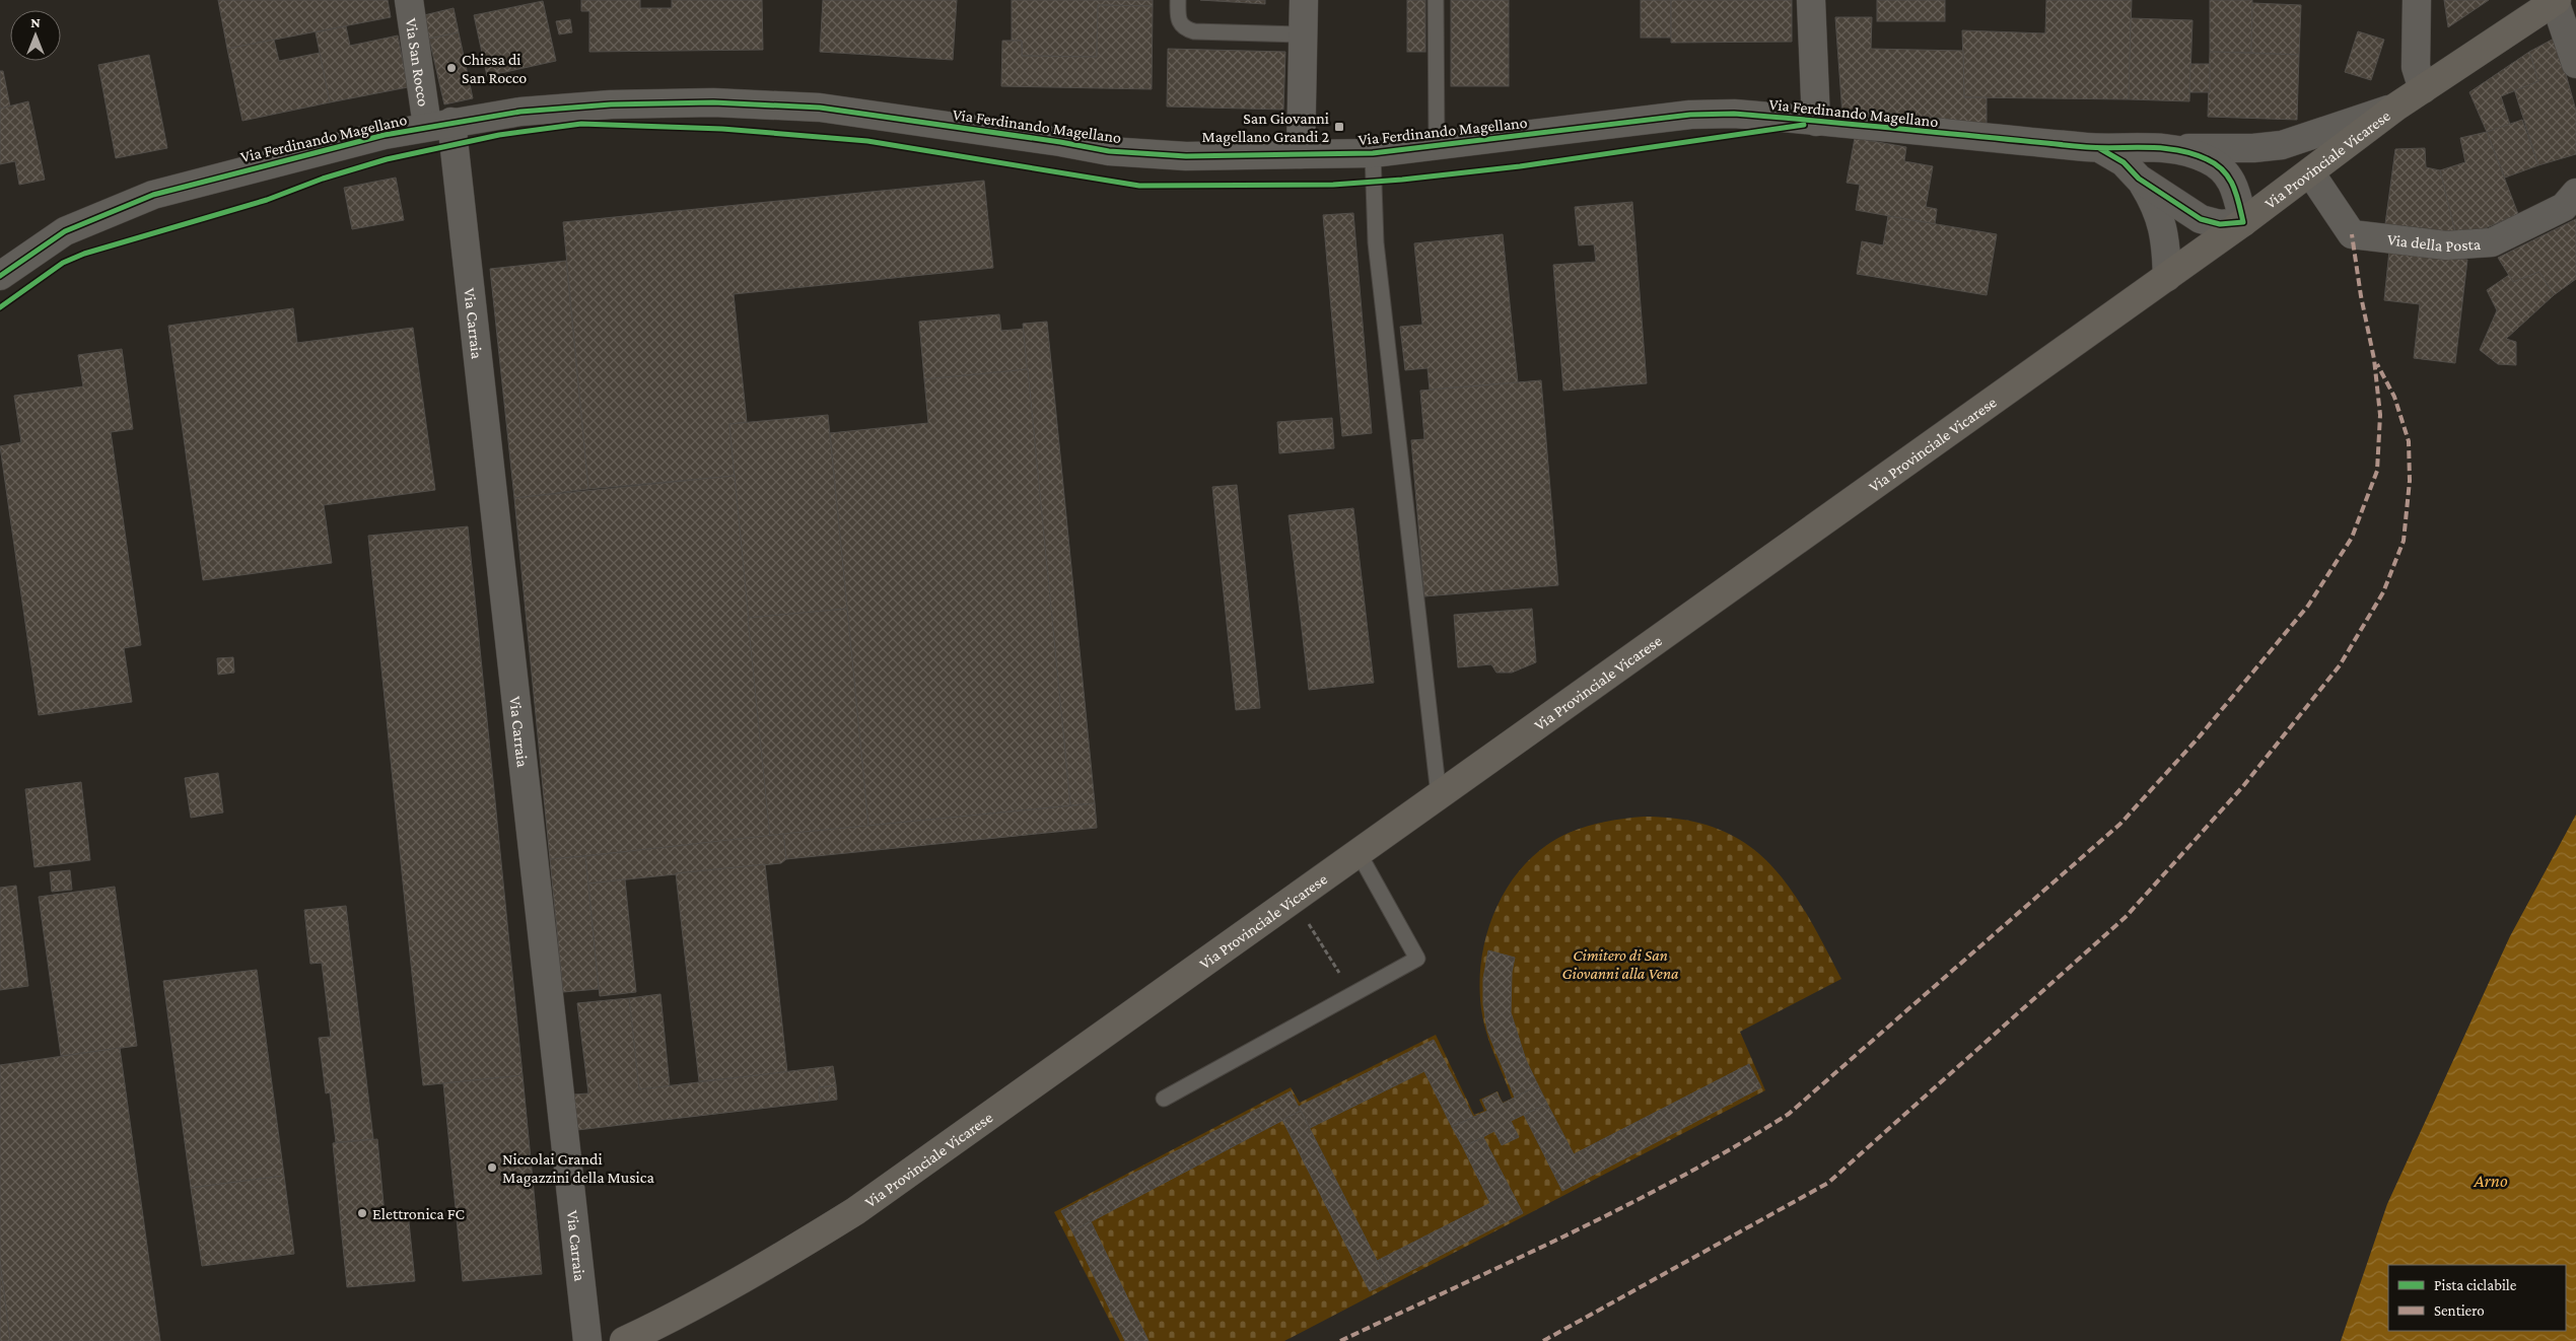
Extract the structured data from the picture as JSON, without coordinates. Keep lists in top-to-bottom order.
{
  "streets": {
    "main road": ["Via Provinciale Vicarese"],
    "street": [
      "Via San Rocco",
      "Via Ferdinando Magellano",
      "Via della Posta",
      "Via Carraia"
    ]
  },
  "crossings": [
    ["Via San Rocco", "Via Ferdinando Magellano"],
    ["Via San Rocco", "Via Carraia"],
    ["Via Ferdinando Magellano", "Via Carraia"],
    ["Via Provinciale Vicarese", "Via della Posta"]
  ],
  "water": ["Arno"],
  "parks": ["Cimitero di San Giovanni alla Vena"],
  "places": {
    "other": ["Chiesa di San Rocco", "Niccolai Grandi Magazzini della Musica", "Elettronica FC"],
    "transit": ["San Giovanni Magellano Grandi 2"]
  },
  "legend": ["Pista ciclabile", "Sentiero"],
  "north": "top"
}
